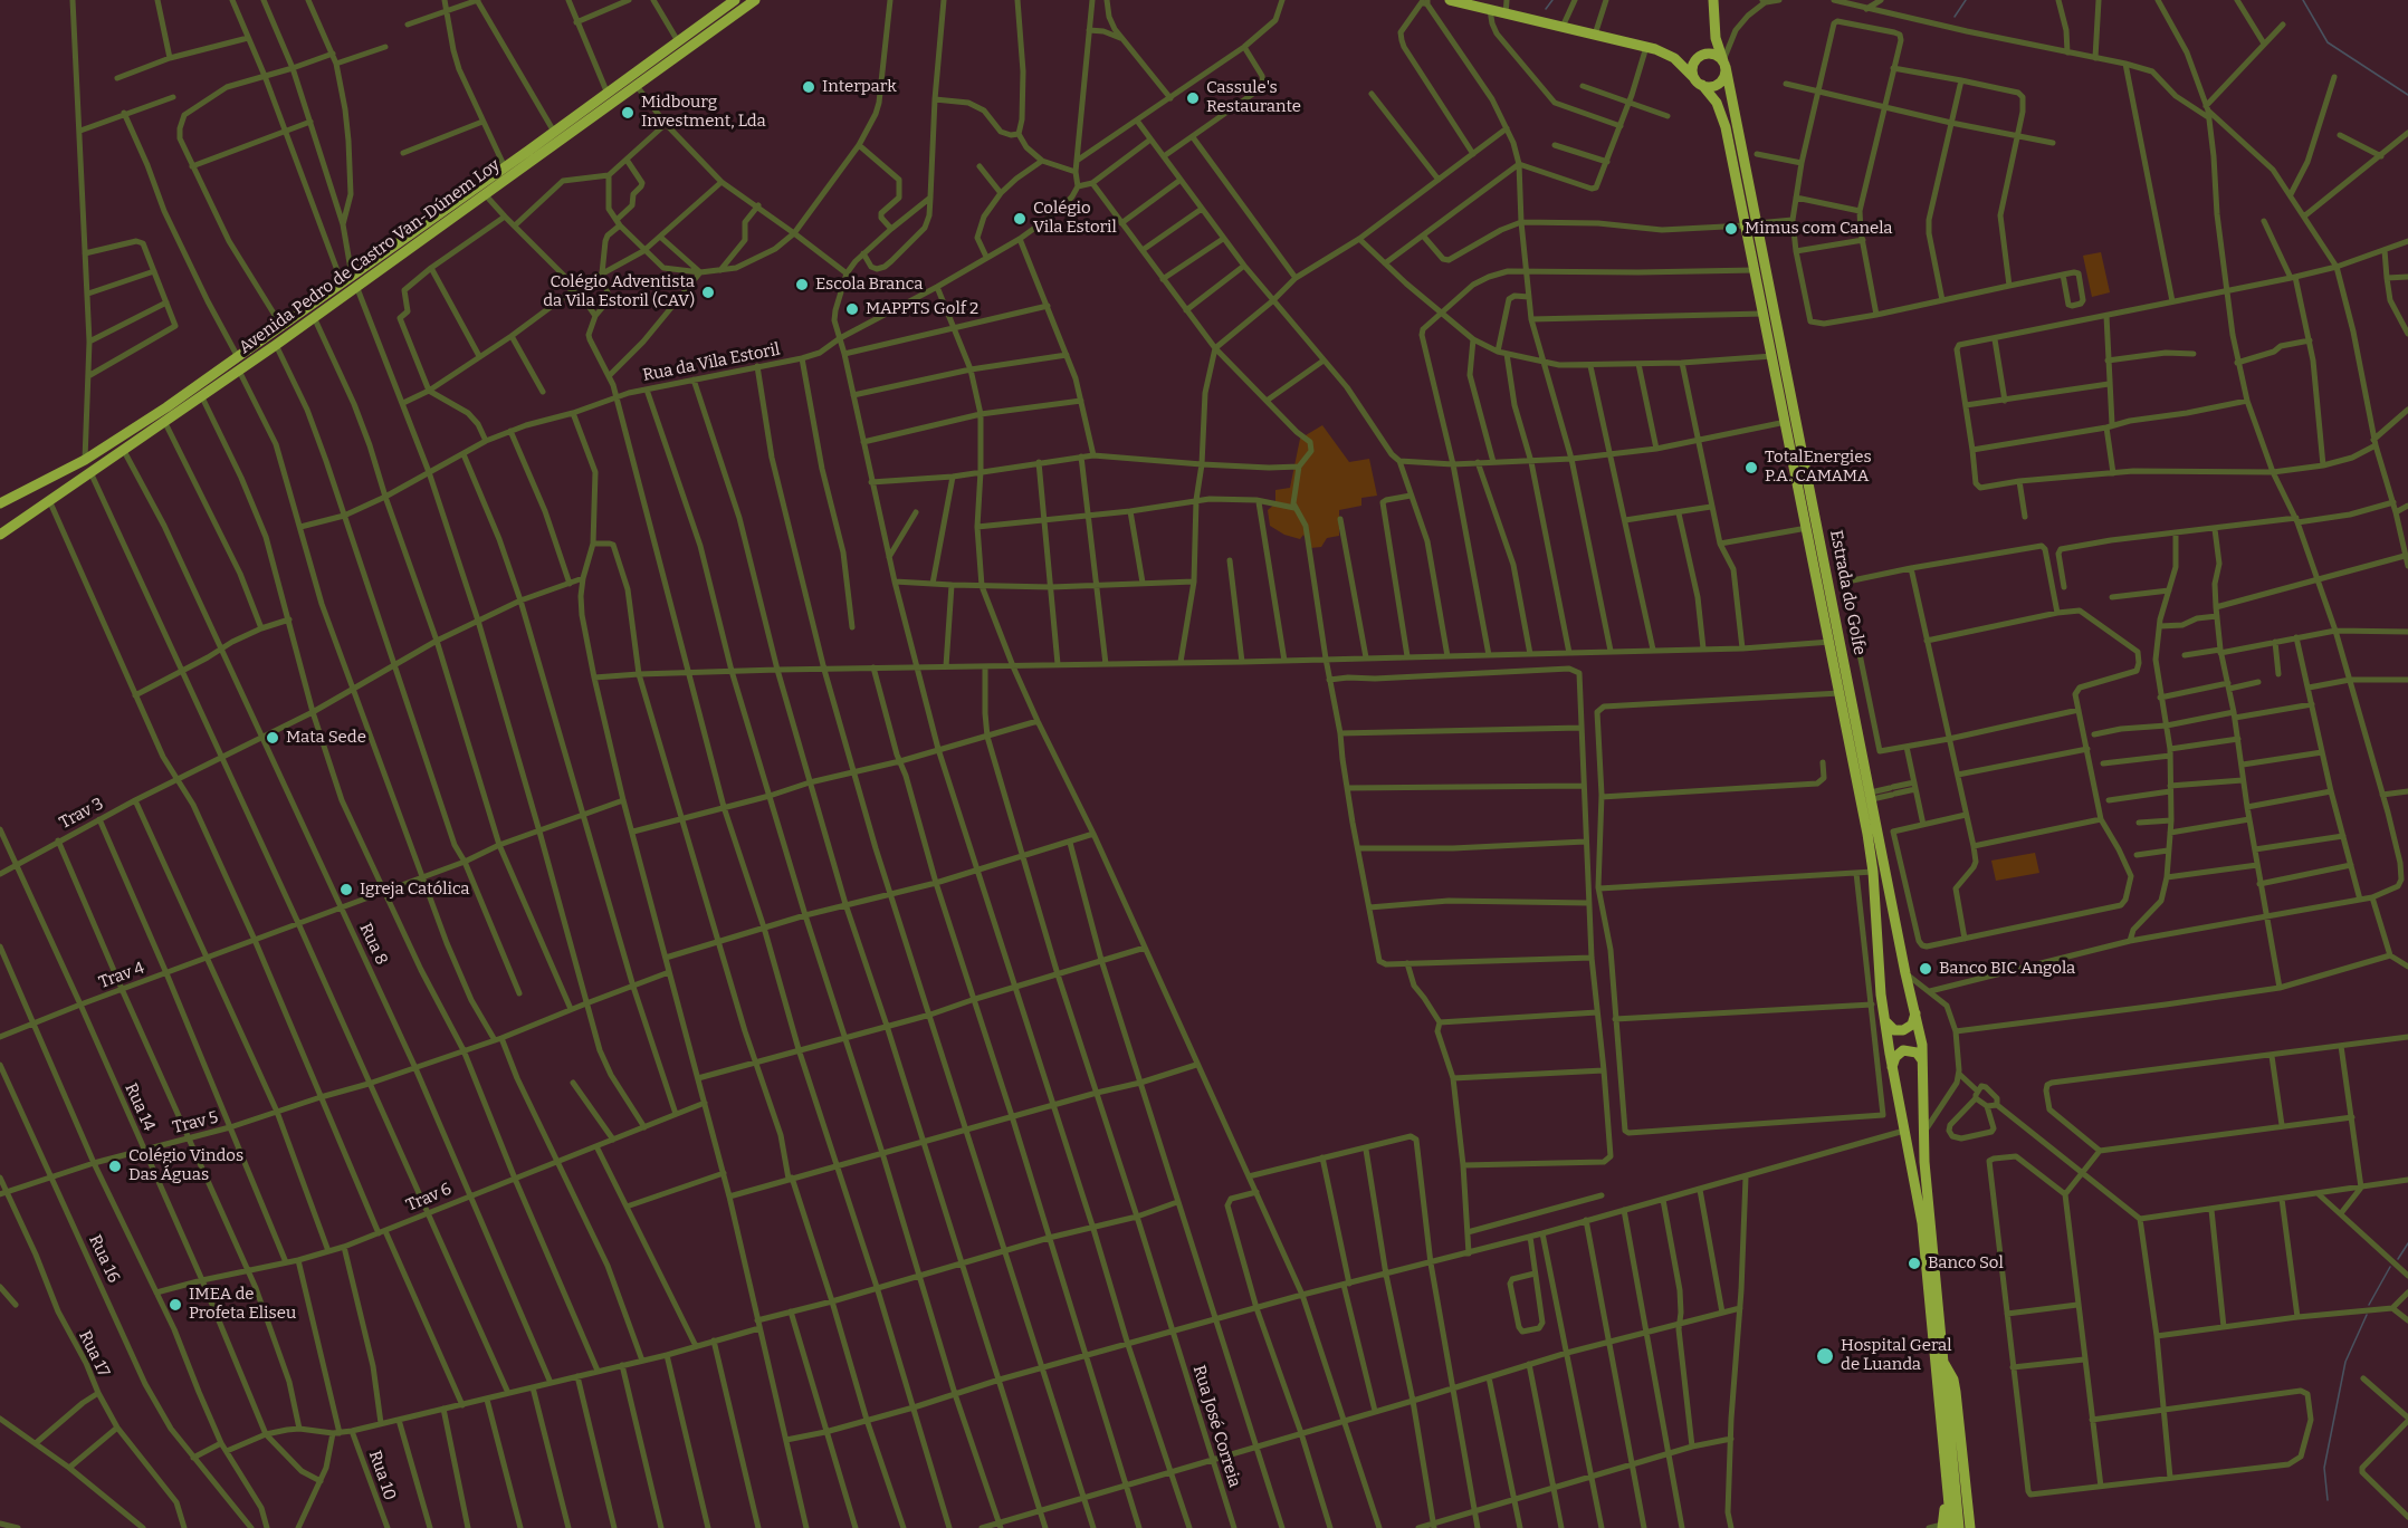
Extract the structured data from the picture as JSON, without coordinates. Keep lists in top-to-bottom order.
{
  "streets": {
    "highway": ["Avenida Pedro de Castro Van-Dúnem Loy", "Estrada do Golfe"],
    "street": [
      "Rua da Vila Estoril",
      "Trav 3",
      "Rua 8",
      "Trav 4",
      "Rua 14",
      "Trav 5",
      "Trav 6",
      "Rua 16",
      "Rua 17",
      "Rua José Correia",
      "Rua 10"
    ]
  },
  "crossings": [
    ["Avenida Pedro de Castro Van-Dúnem Loy", "Rua 8"],
    ["Trav 3", "Rua 8"],
    ["Trav 3", "Rua 14"],
    ["Rua 8", "Trav 4"],
    ["Rua 8", "Trav 5"],
    ["Rua 8", "Trav 6"],
    ["Trav 4", "Rua 14"],
    ["Rua 14", "Trav 5"],
    ["Rua 14", "Trav 6"],
    ["Trav 5", "Rua 16"],
    ["Trav 5", "Rua 17"]
  ],
  "places": [
    "Interpark",
    "Cassule's Restaurante",
    "Midbourg Investment, Lda",
    "Colégio Vila Estoril",
    "Mimus com Canela",
    "Escola Branca",
    "Colégio Adventista da Vila Estoril (CAV)",
    "MAPPTS Golf 2",
    "TotalEnergies P.A. CAMAMA",
    "Mata Sede",
    "Igreja Católica",
    "Banco BIC Angola",
    "Colégio Vindos Das Águas",
    "Banco Sol",
    "IMEA de Profeta Eliseu",
    "Hospital Geral de Luanda"
  ]
}
